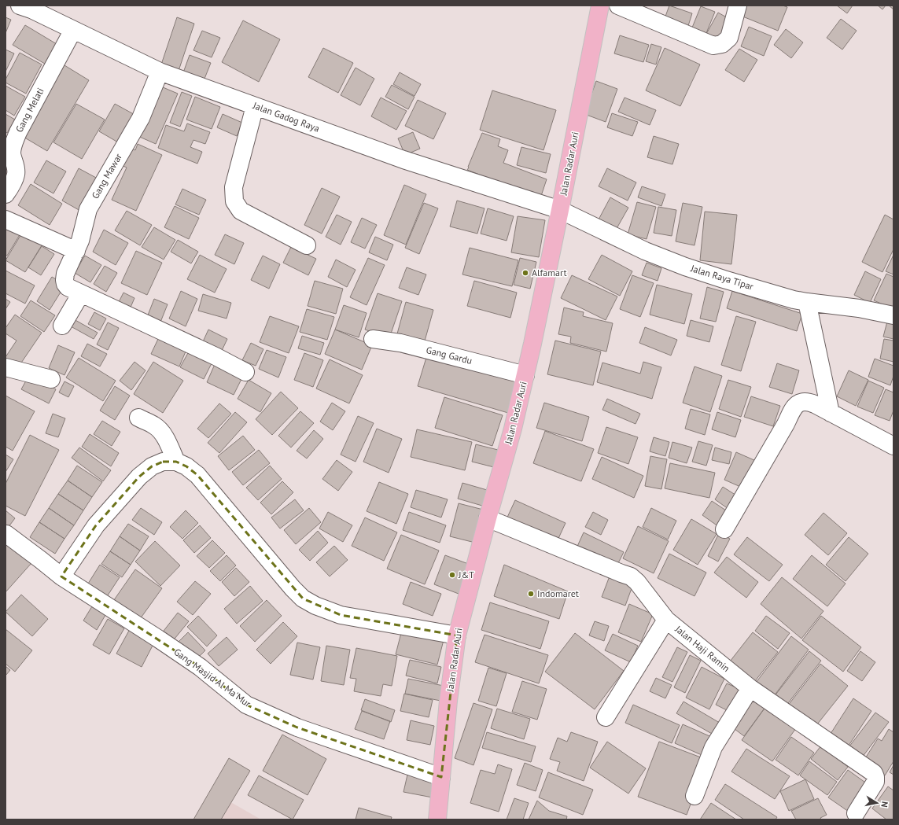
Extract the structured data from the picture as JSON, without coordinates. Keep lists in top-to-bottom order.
{
  "streets": {
    "main road": ["Jalan Radar Auri"],
    "street": [
      "Gang Melati",
      "Jalan Gadog Raya",
      "Gang Mawar",
      "Jalan Raya Tipar",
      "Gang Gardu",
      "Jalan Haji Ramin",
      "Gang Masjid Al Ma'Mur"
    ]
  },
  "crossings": [
    ["Gang Melati", "Jalan Gadog Raya"],
    ["Jalan Gadog Raya", "Jalan Radar Auri"],
    ["Jalan Gadog Raya", "Gang Mawar"],
    ["Jalan Gadog Raya", "Jalan Raya Tipar"],
    ["Jalan Radar Auri", "Jalan Raya Tipar"],
    ["Jalan Radar Auri", "Gang Gardu"],
    ["Jalan Radar Auri", "Jalan Haji Ramin"],
    ["Jalan Radar Auri", "Gang Masjid Al Ma'Mur"]
  ],
  "places": ["Alfamart", "J&T", "Indomaret"],
  "north": "right"
}
